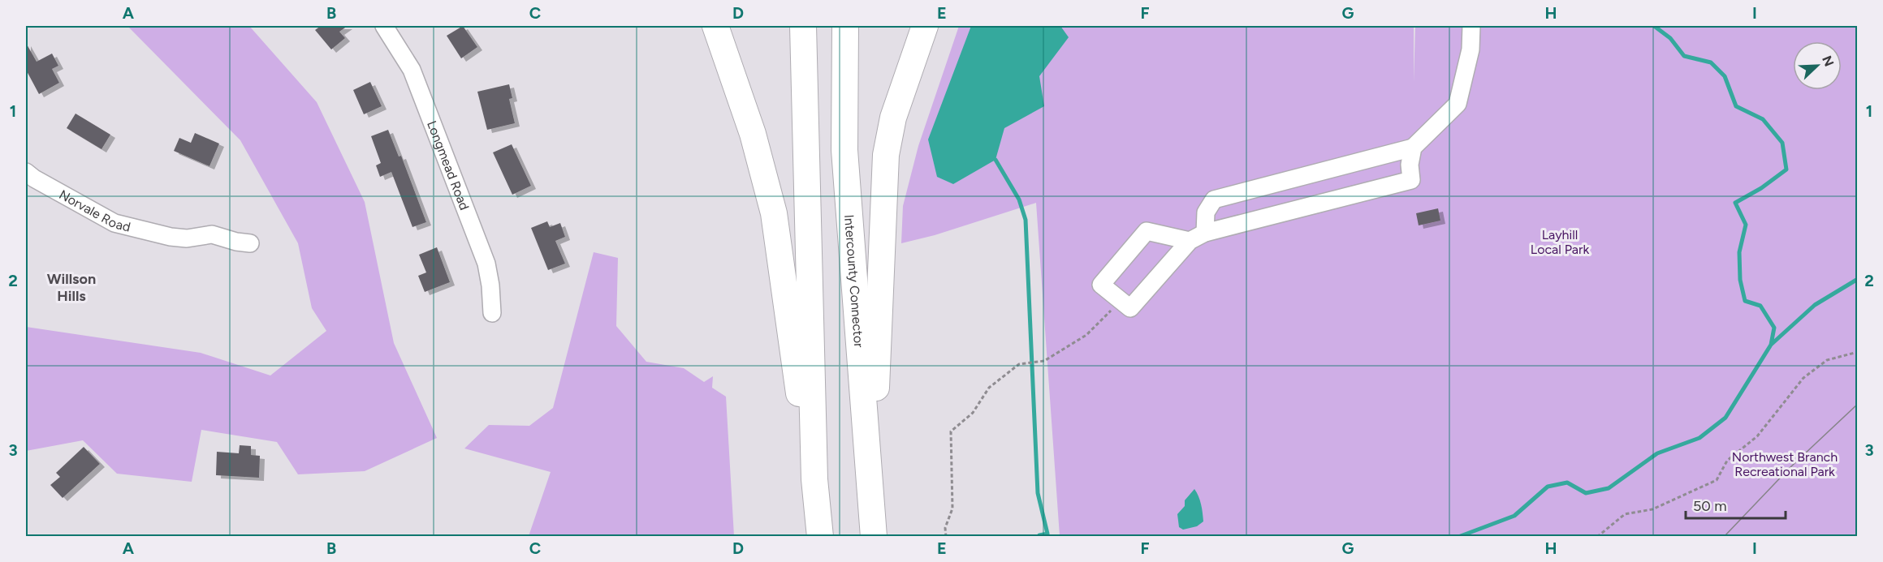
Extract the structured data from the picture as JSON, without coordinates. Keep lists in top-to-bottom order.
{
  "streets": {
    "highway": ["Intercounty Connector"],
    "street": ["Longmead Road", "Norvale Road"]
  },
  "districts": ["Willson Hills"],
  "parks": ["Layhill Local Park", "Northwest Branch Recreational Park"],
  "scale_bar": "50 m",
  "north": "top right",
  "grid": {
    "columns": [
      "A",
      "B",
      "C",
      "D",
      "E",
      "F",
      "G",
      "H",
      "I"
    ],
    "rows": ["1", "2", "3"]
  }
}
